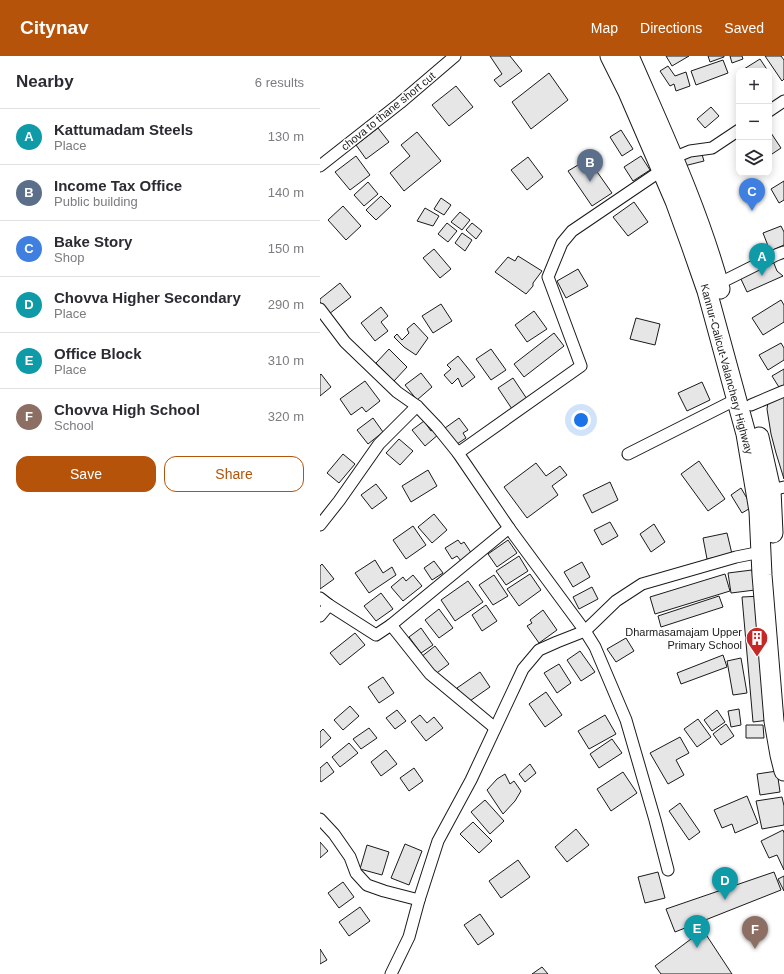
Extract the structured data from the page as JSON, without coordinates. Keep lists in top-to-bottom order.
{
  "streets": {
    "highway": ["Kannur-Calicut-Valanchery Highway"],
    "street": ["chova to thane short cut"]
  },
  "places": {
    "building": ["Dharmasamajam Upper Primary School"]
  },
  "page": {
    "header": "Citynav",
    "nav": ["Map", "Directions", "Saved"],
    "heading": ["Nearby", "6 results"],
    "map_buttons": ["+", "−"],
    "list": [
      {
        "mark": "A",
        "name": "Kattumadam Steels",
        "note": "Place",
        "value": "130 m"
      },
      {
        "mark": "B",
        "name": "Income Tax Office",
        "note": "Public building",
        "value": "140 m"
      },
      {
        "mark": "C",
        "name": "Bake Story",
        "note": "Shop",
        "value": "150 m"
      },
      {
        "mark": "D",
        "name": "Chovva Higher Secondary",
        "note": "Place",
        "value": "290 m"
      },
      {
        "mark": "E",
        "name": "Office Block",
        "note": "Place",
        "value": "310 m"
      },
      {
        "mark": "F",
        "name": "Chovva High School",
        "note": "School",
        "value": "320 m"
      }
    ],
    "pins": [
      "B",
      "C",
      "A",
      "D",
      "E",
      "F"
    ],
    "buttons": ["Save", "Share"]
  }
}
